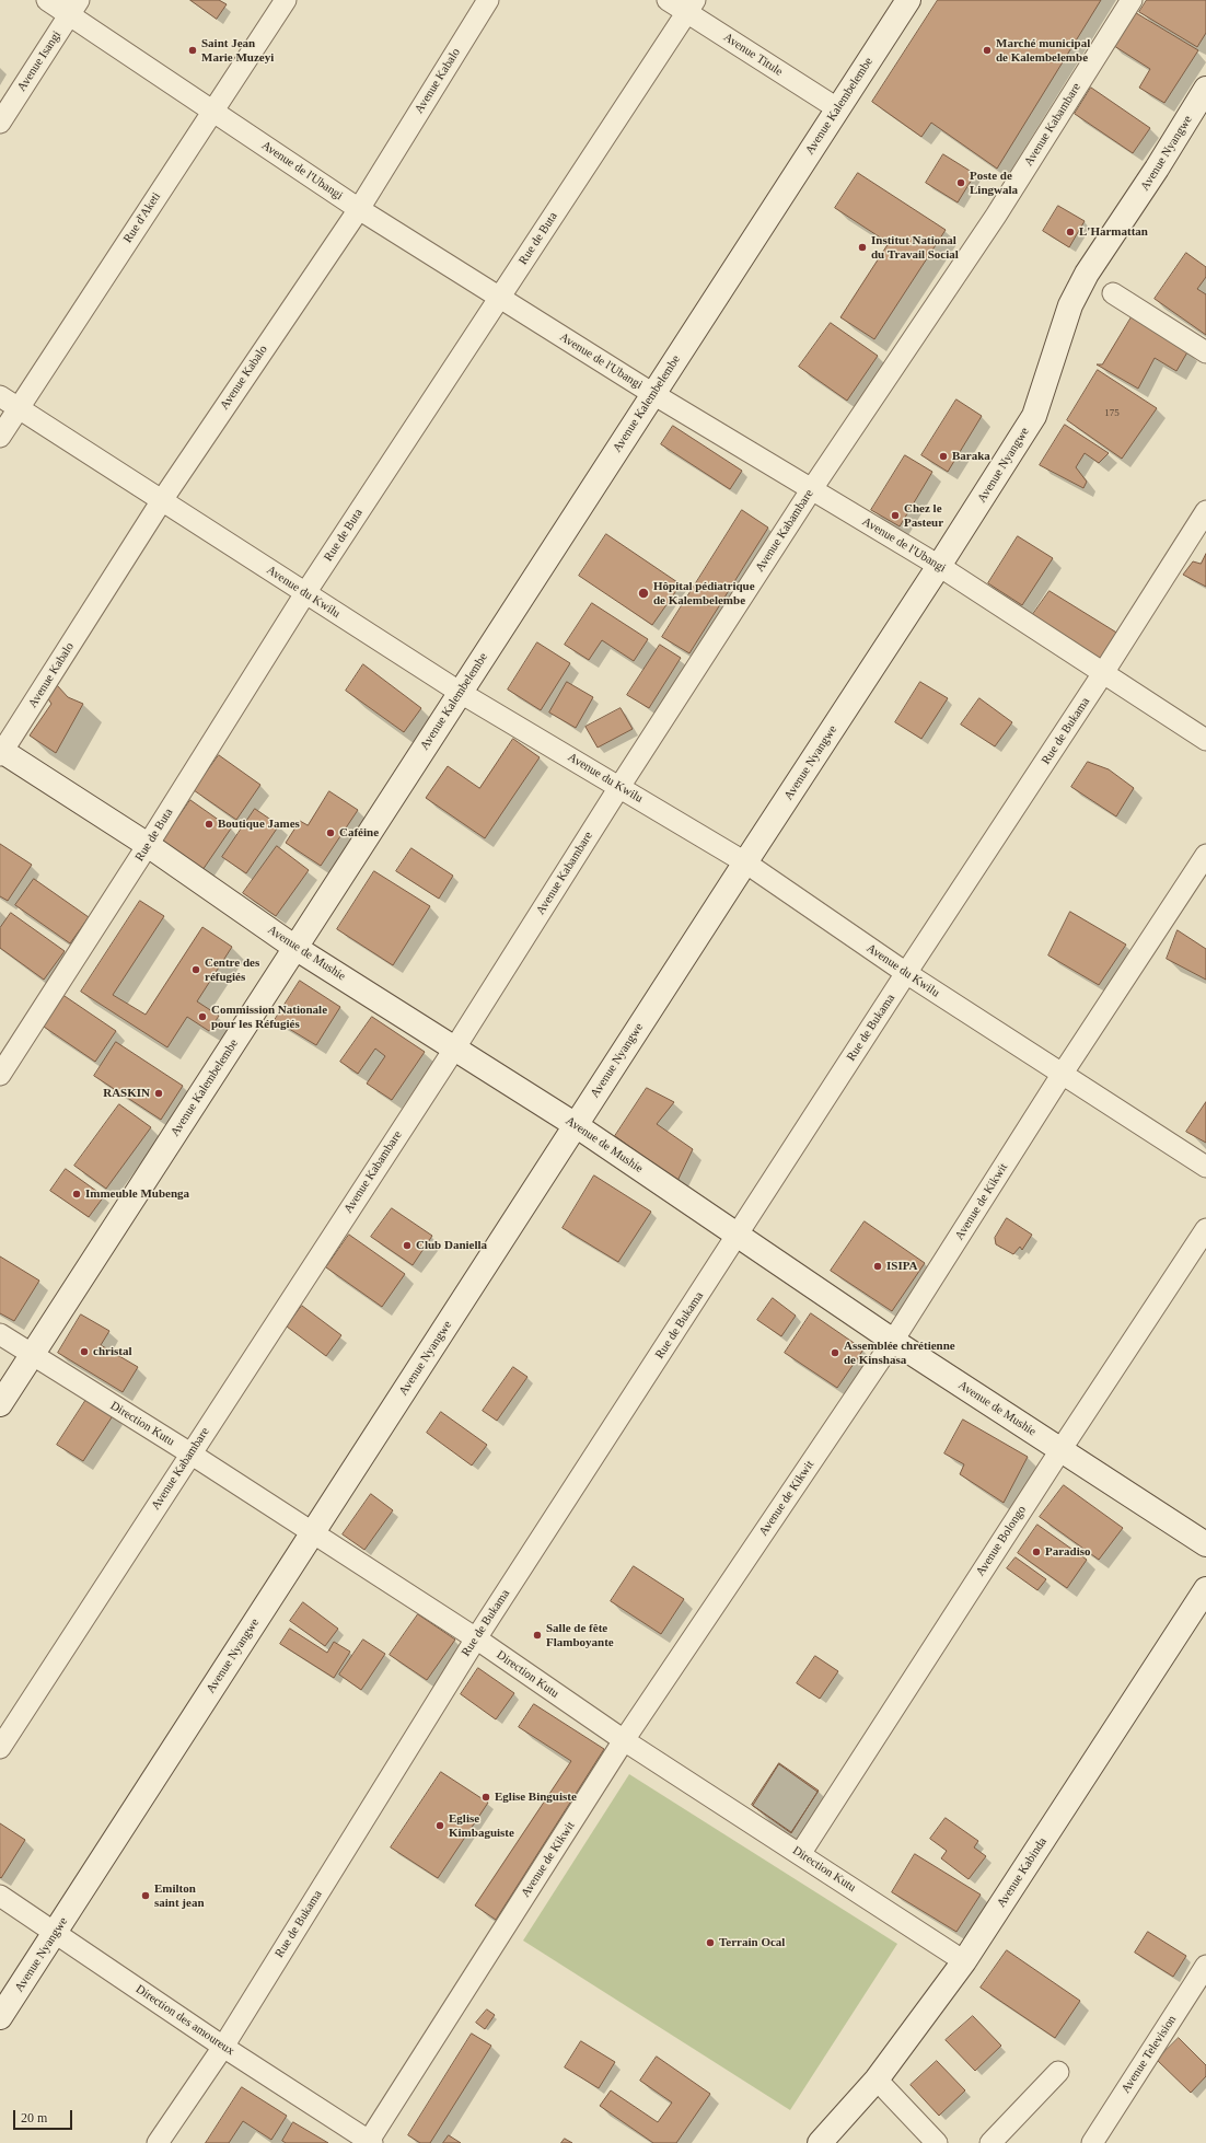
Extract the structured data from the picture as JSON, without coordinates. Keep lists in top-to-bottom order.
{
  "streets": {
    "street": [
      "Avenue Titule",
      "Avenue Isangi",
      "Avenue Kabalo",
      "Avenue Kalembelembe",
      "Avenue Kabambare",
      "Avenue Nyangwe",
      "Avenue de l'Ubangi",
      "Rue d'Aketi",
      "Rue de Buta",
      "Avenue du Kwilu",
      "Rue de Bukama",
      "Avenue de Mushie",
      "Avenue de Kikwit",
      "Direction Kutu",
      "Avenue Bolongo",
      "Avenue Kabinda",
      "Direction des amoureux",
      "Avenue Television"
    ]
  },
  "crossings": [
    ["Avenue Titule", "Avenue Kalembelembe"],
    ["Avenue Titule", "Rue de Buta"],
    ["Avenue Isangi", "Avenue de l'Ubangi"],
    ["Avenue Kabalo", "Avenue de l'Ubangi"],
    ["Avenue Kabalo", "Avenue du Kwilu"],
    ["Avenue Kabalo", "Avenue de Mushie"],
    ["Avenue Kalembelembe", "Avenue de l'Ubangi"],
    ["Avenue Kalembelembe", "Avenue du Kwilu"],
    ["Avenue Kalembelembe", "Avenue de Mushie"],
    ["Avenue Kalembelembe", "Direction Kutu"],
    ["Avenue Kabambare", "Avenue de l'Ubangi"],
    ["Avenue Kabambare", "Avenue du Kwilu"],
    ["Avenue Kabambare", "Avenue de Mushie"],
    ["Avenue Kabambare", "Direction Kutu"],
    ["Avenue Nyangwe", "Avenue de l'Ubangi"],
    ["Avenue Nyangwe", "Avenue du Kwilu"],
    ["Avenue Nyangwe", "Avenue de Mushie"],
    ["Avenue Nyangwe", "Direction Kutu"],
    ["Avenue Nyangwe", "Direction des amoureux"],
    ["Avenue de l'Ubangi", "Rue d'Aketi"],
    ["Avenue de l'Ubangi", "Rue de Buta"],
    ["Avenue de l'Ubangi", "Rue de Bukama"],
    ["Rue d'Aketi", "Avenue du Kwilu"],
    ["Rue de Buta", "Avenue du Kwilu"],
    ["Rue de Buta", "Avenue de Mushie"],
    ["Avenue du Kwilu", "Rue de Bukama"],
    ["Avenue du Kwilu", "Avenue de Kikwit"],
    ["Rue de Bukama", "Avenue de Mushie"],
    ["Rue de Bukama", "Direction Kutu"],
    ["Rue de Bukama", "Direction des amoureux"],
    ["Avenue de Mushie", "Avenue de Kikwit"],
    ["Avenue de Mushie", "Avenue Bolongo"],
    ["Avenue de Kikwit", "Direction Kutu"],
    ["Avenue de Kikwit", "Direction des amoureux"],
    ["Direction Kutu", "Avenue Bolongo"],
    ["Direction Kutu", "Avenue Kabinda"]
  ],
  "places": [
    "Saint Jean Marie Muzeyi",
    "Marché municipal de Kalembelembe",
    "Poste de Lingwala",
    "L'Harmattan",
    "Institut National du Travail Social",
    "Baraka",
    "Chez le Pasteur",
    "Hôpital pédiatrique de Kalembelembe",
    "Boutique James",
    "Caféine",
    "Centre des réfugiés",
    "Commission Nationale pour les Réfugiés",
    "RASKIN",
    "Immeuble Mubenga",
    "Club Daniella",
    "ISIPA",
    "christal",
    "Assemblée chrétienne de Kinshasa",
    "Paradiso",
    "Salle de fête Flamboyante",
    "Eglise Binguiste",
    "Eglise Kimbaguiste",
    "Emilton saint jean",
    "Terrain Ocal"
  ],
  "house_numbers": ["175"],
  "scale_bar": "20 m"
}
